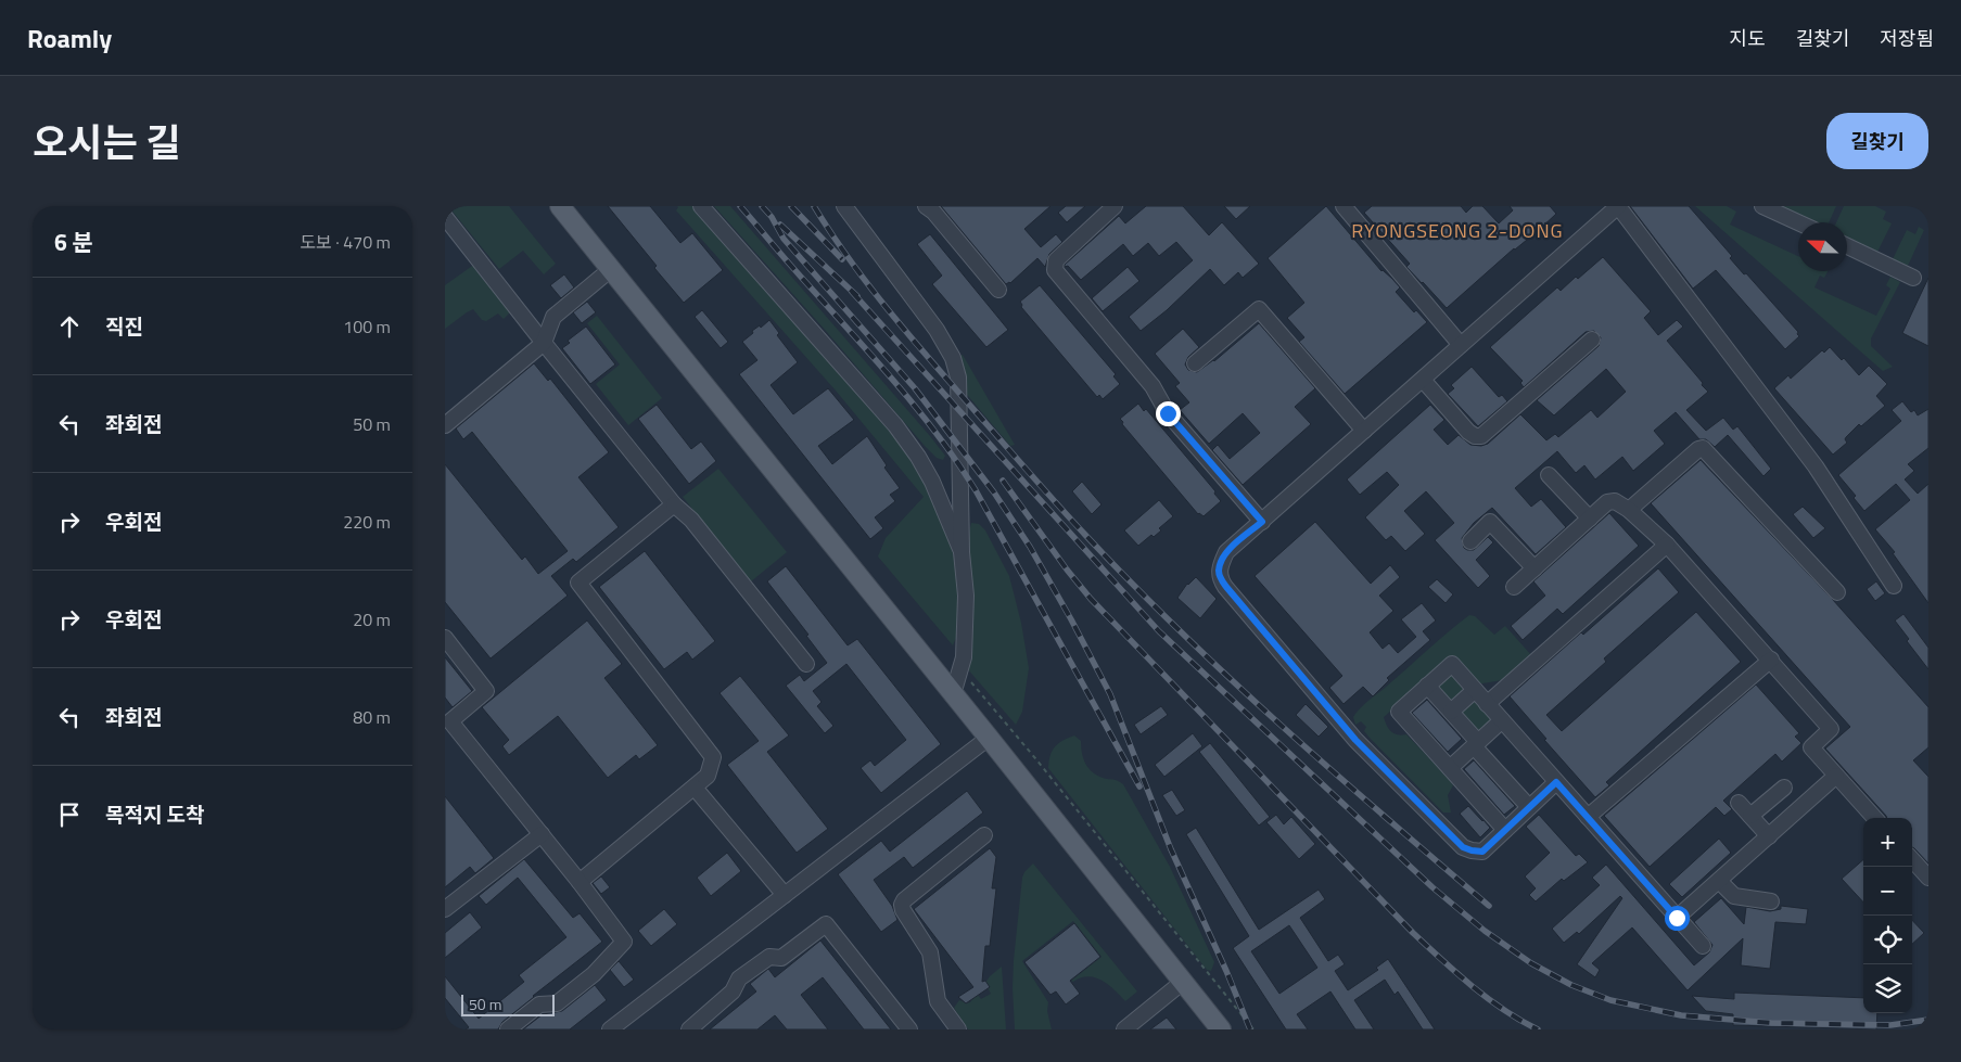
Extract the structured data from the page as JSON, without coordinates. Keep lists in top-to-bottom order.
{
  "districts": ["RYONGSEONG 2-DONG"],
  "scale_bar": "50 m",
  "north": "left",
  "page": {
    "header": "Roamly",
    "nav": ["지도", "길찾기", "저장됨"],
    "title": "오시는 길",
    "buttons": "길찾기",
    "heading": ["6 분", "도보 · 470 m"],
    "list": [
      ["직진", "100 m"],
      ["좌회전", "50 m"],
      ["우회전", "220 m"],
      ["우회전", "20 m"],
      ["좌회전", "80 m"],
      "목적지 도착"
    ],
    "map_buttons": ["+", "−"],
    "scale": "50 m"
  }
}
